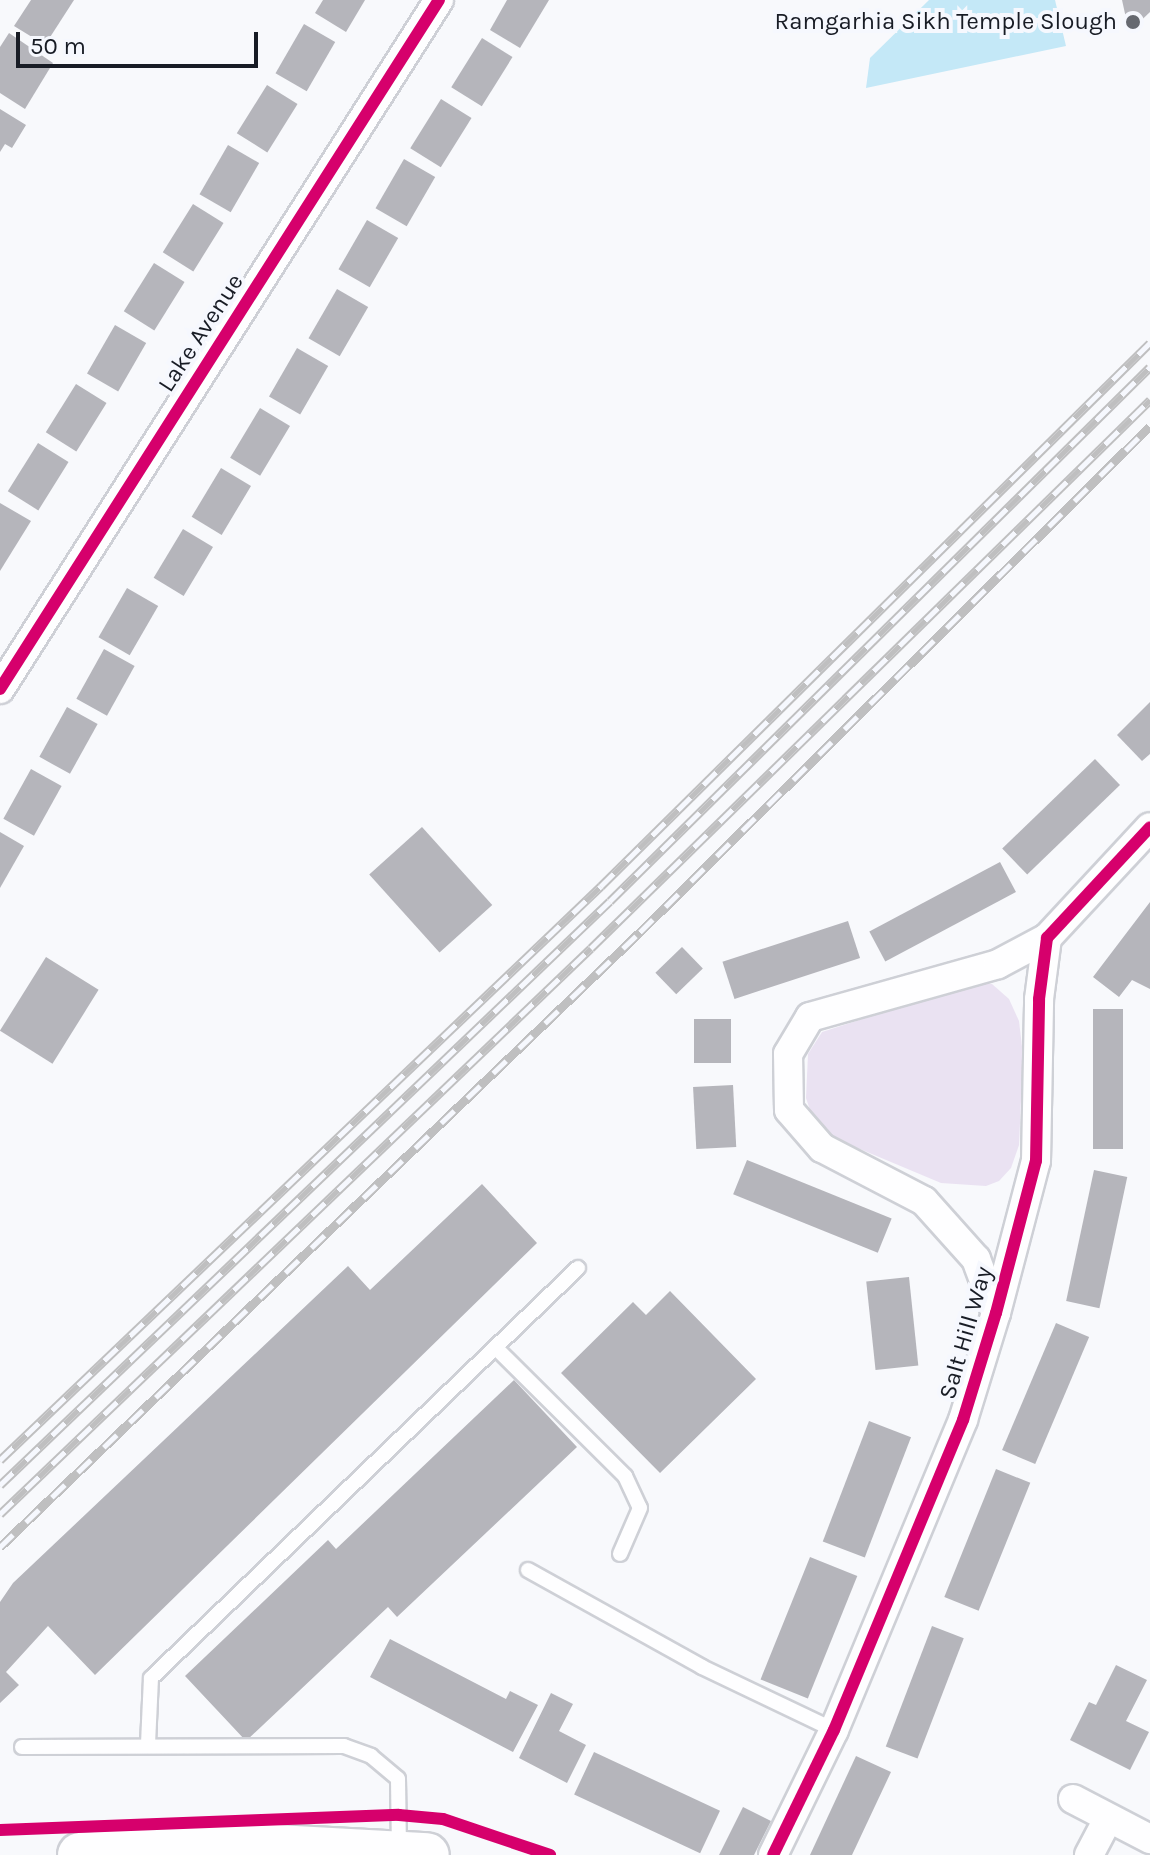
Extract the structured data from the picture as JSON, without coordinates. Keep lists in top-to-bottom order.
{
  "streets": {
    "street": ["Lake Avenue", "Salt Hill Way"]
  },
  "places": ["Ramgarhia Sikh Temple Slough"],
  "scale_bar": "50 m"
}
